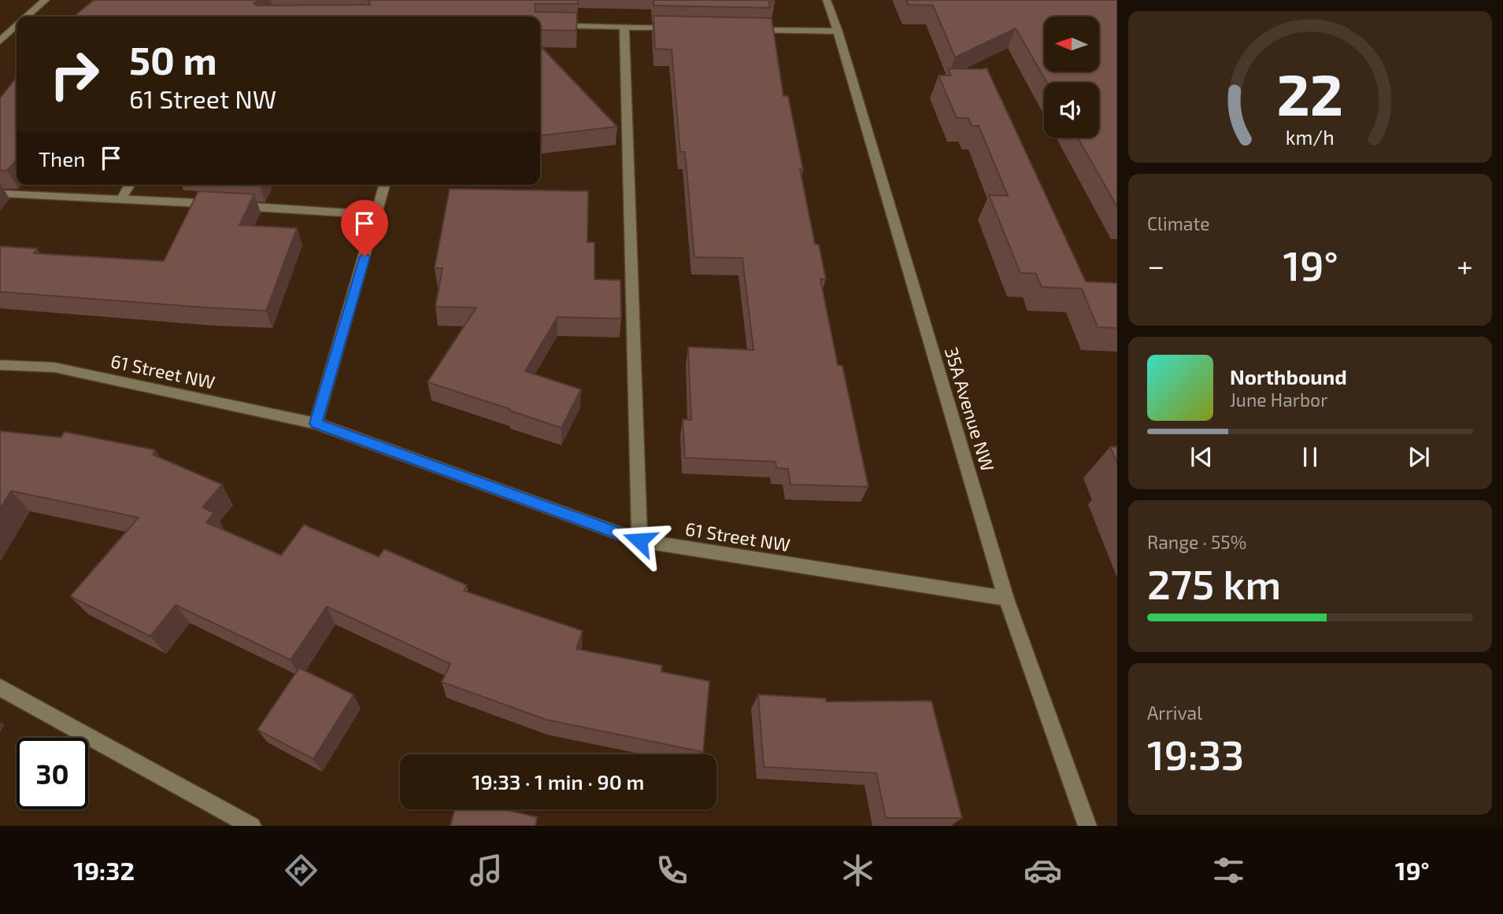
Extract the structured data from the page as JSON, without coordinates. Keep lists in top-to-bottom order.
{
  "streets": {
    "street": ["61 Street NW", "35A Avenue NW"]
  },
  "crossings": [
    ["61 Street NW", "35A Avenue NW"]
  ],
  "north": "left",
  "page": {
    "turn": ["50 m", "61 Street NW"],
    "then": "Then",
    "tile": [
      "Climate",
      ["Range · 55%", "275 km"],
      ["Arrival", "19:33"]
    ],
    "heat": ["−", "19°", "+"],
    "song": ["Northbound", "June Harbor"],
    "limit": "30",
    "trip": "19:33 · 1 min · 90 m",
    "tabs": ["19:32", "19°"],
    "gauge": ["22", "km/h"]
  }
}
